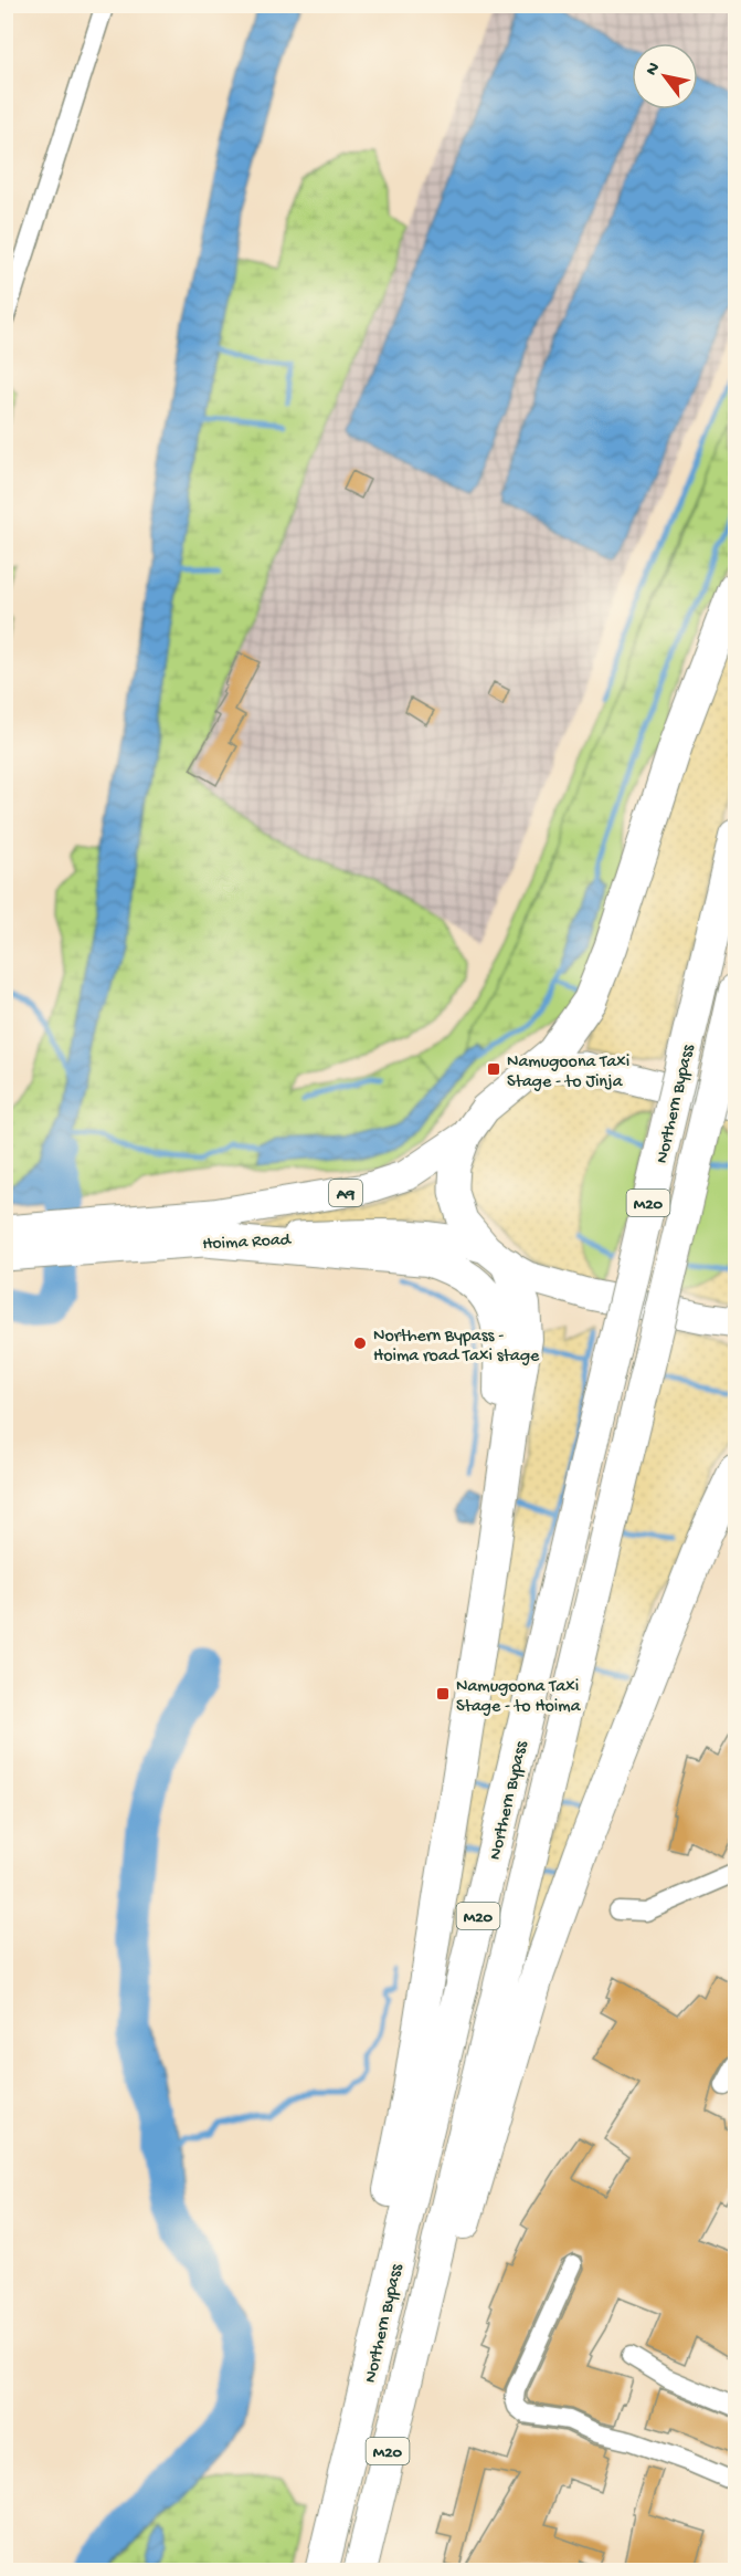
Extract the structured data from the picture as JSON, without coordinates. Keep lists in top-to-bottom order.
{
  "streets": {
    "highway": ["Northern Bypass", "M20"],
    "main road": ["A9", "Hoima Road"]
  },
  "crossings": [
    ["A9", "Hoima Road"]
  ],
  "places": {
    "transit": ["Namugoona Taxi Stage - to Jinja", "Namugoona Taxi Stage - to Hoima"],
    "other": ["Northern Bypass - Hoima road Taxi stage"]
  },
  "north": "top left"
}
